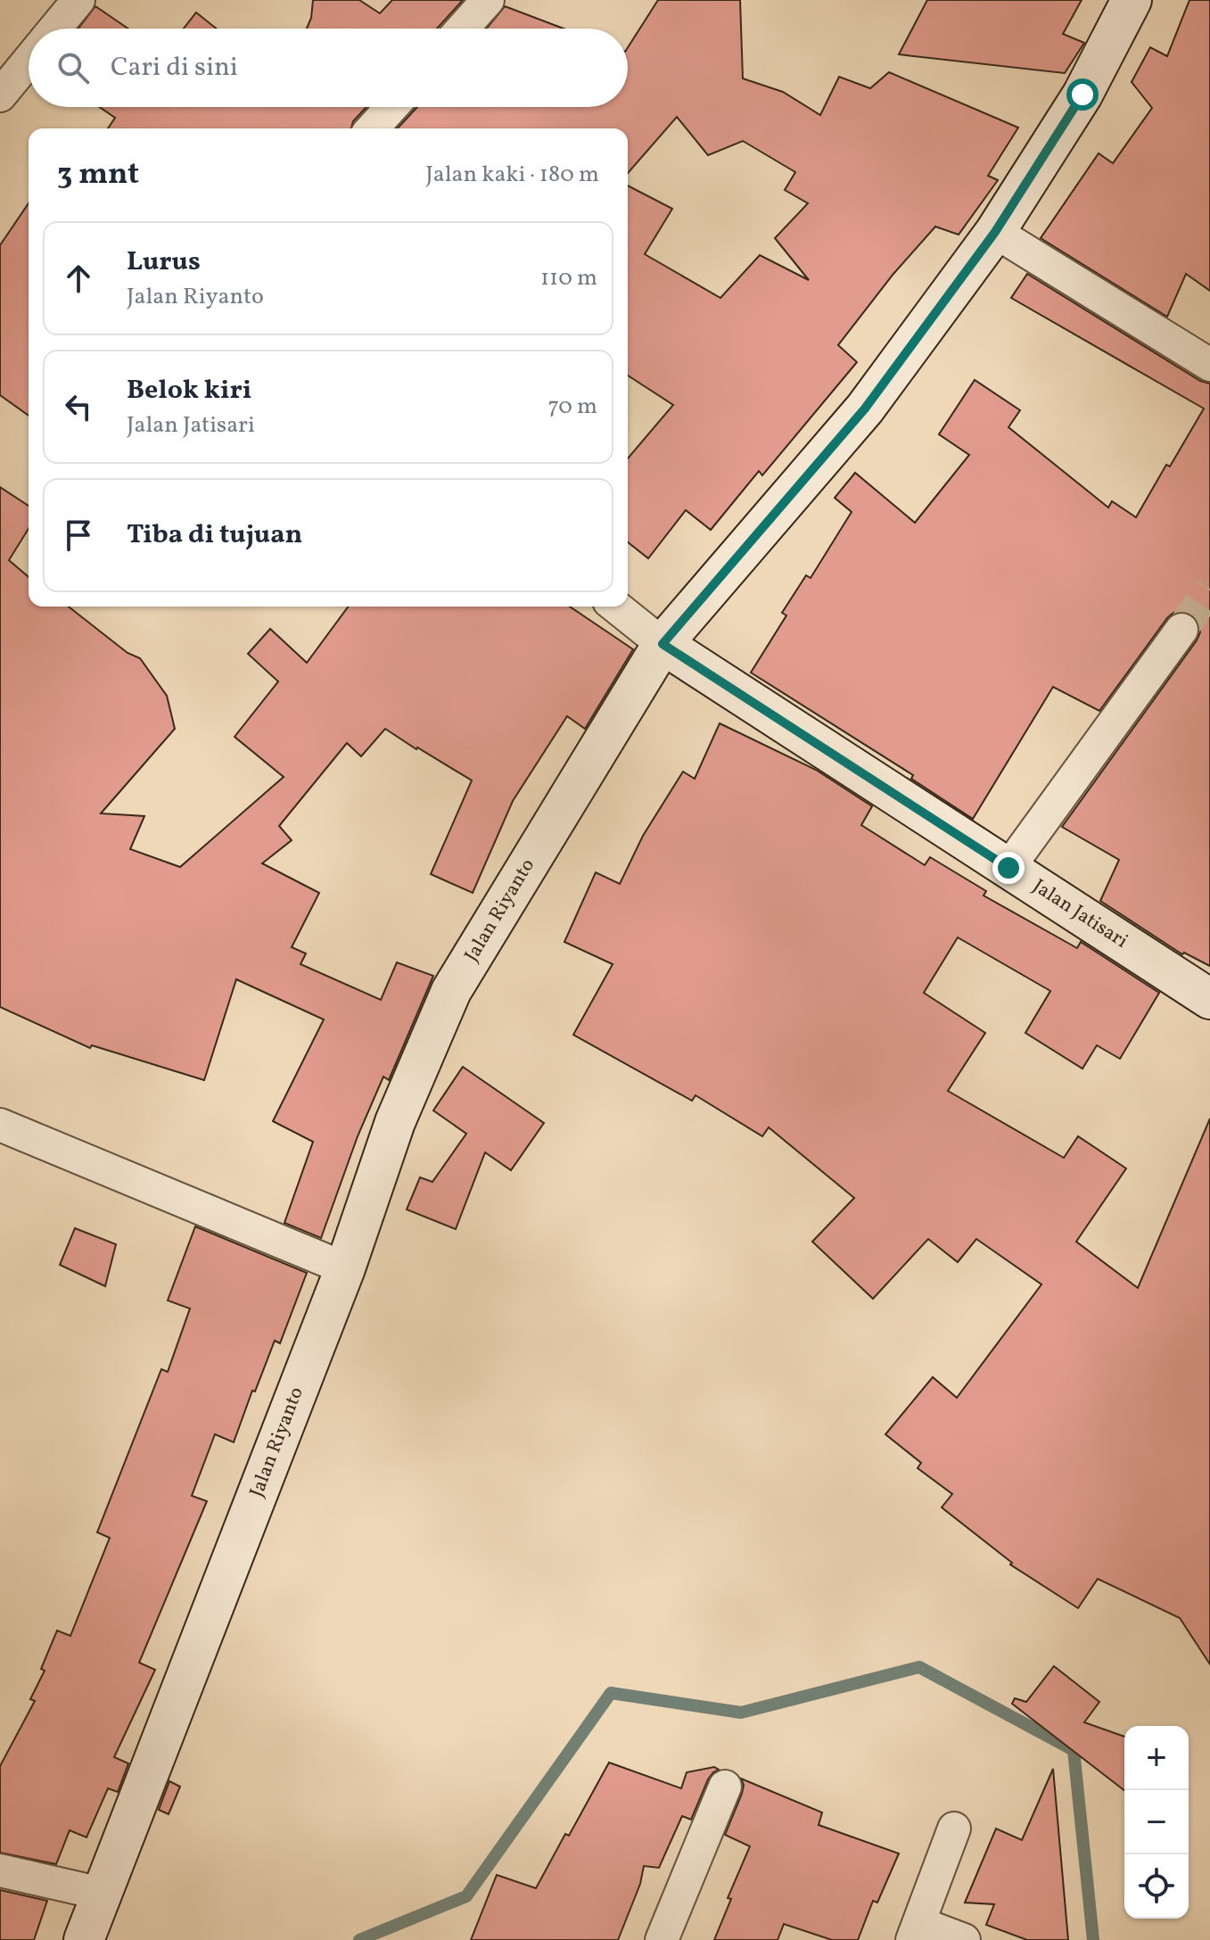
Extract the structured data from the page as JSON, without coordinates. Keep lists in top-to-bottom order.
{
  "streets": {
    "street": ["Jalan Riyanto", "Jalan Jatisari"]
  },
  "crossings": [
    ["Jalan Riyanto", "Jalan Jatisari"]
  ],
  "page": {
    "search": "Cari di sini",
    "heading": ["3 mnt", "Jalan kaki · 180 m"],
    "list": [
      ["Lurus", "Jalan Riyanto", "110 m"],
      ["Belok kiri", "Jalan Jatisari", "70 m"],
      "Tiba di tujuan"
    ],
    "map_buttons": ["+", "−"]
  }
}
